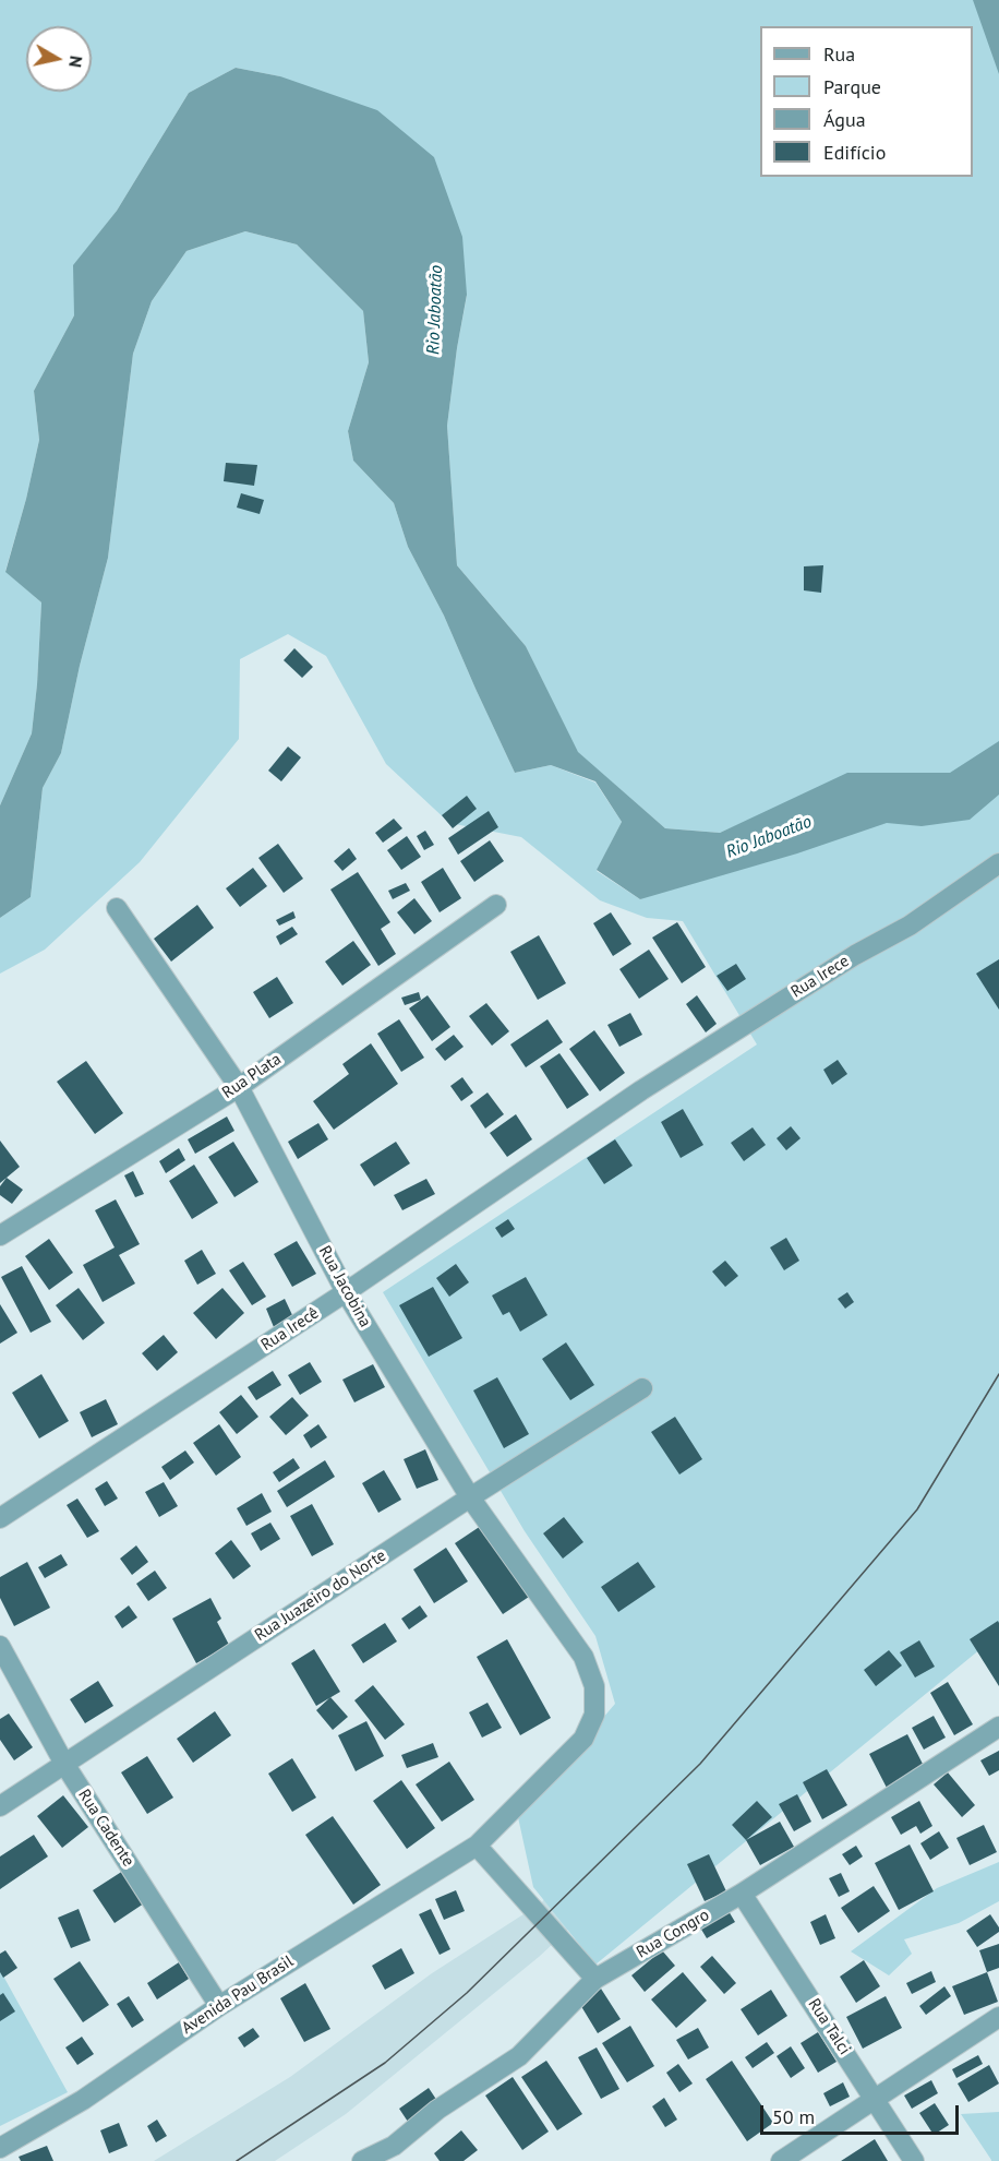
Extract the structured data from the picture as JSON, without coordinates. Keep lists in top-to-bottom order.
{
  "streets": {
    "street": [
      "Rua Irece",
      "Rua Plata",
      "Rua Jacobina",
      "Rua Irecê",
      "Rua Juazeiro do Norte",
      "Rua Cadente",
      "Rua Congro",
      "Avenida Pau Brasil",
      "Rua Talci"
    ]
  },
  "crossings": [
    ["Rua Irece", "Rua Irecê"],
    ["Rua Plata", "Rua Jacobina"],
    ["Rua Jacobina", "Rua Irecê"],
    ["Rua Jacobina", "Rua Juazeiro do Norte"],
    ["Rua Jacobina", "Avenida Pau Brasil"],
    ["Rua Juazeiro do Norte", "Rua Cadente"],
    ["Rua Cadente", "Avenida Pau Brasil"],
    ["Rua Congro", "Rua Talci"]
  ],
  "water": ["Rio Jaboatão"],
  "legend": [
    "Rua",
    "Parque",
    "Água",
    "Edifício"
  ],
  "scale_bar": "50 m",
  "north": "right"
}
